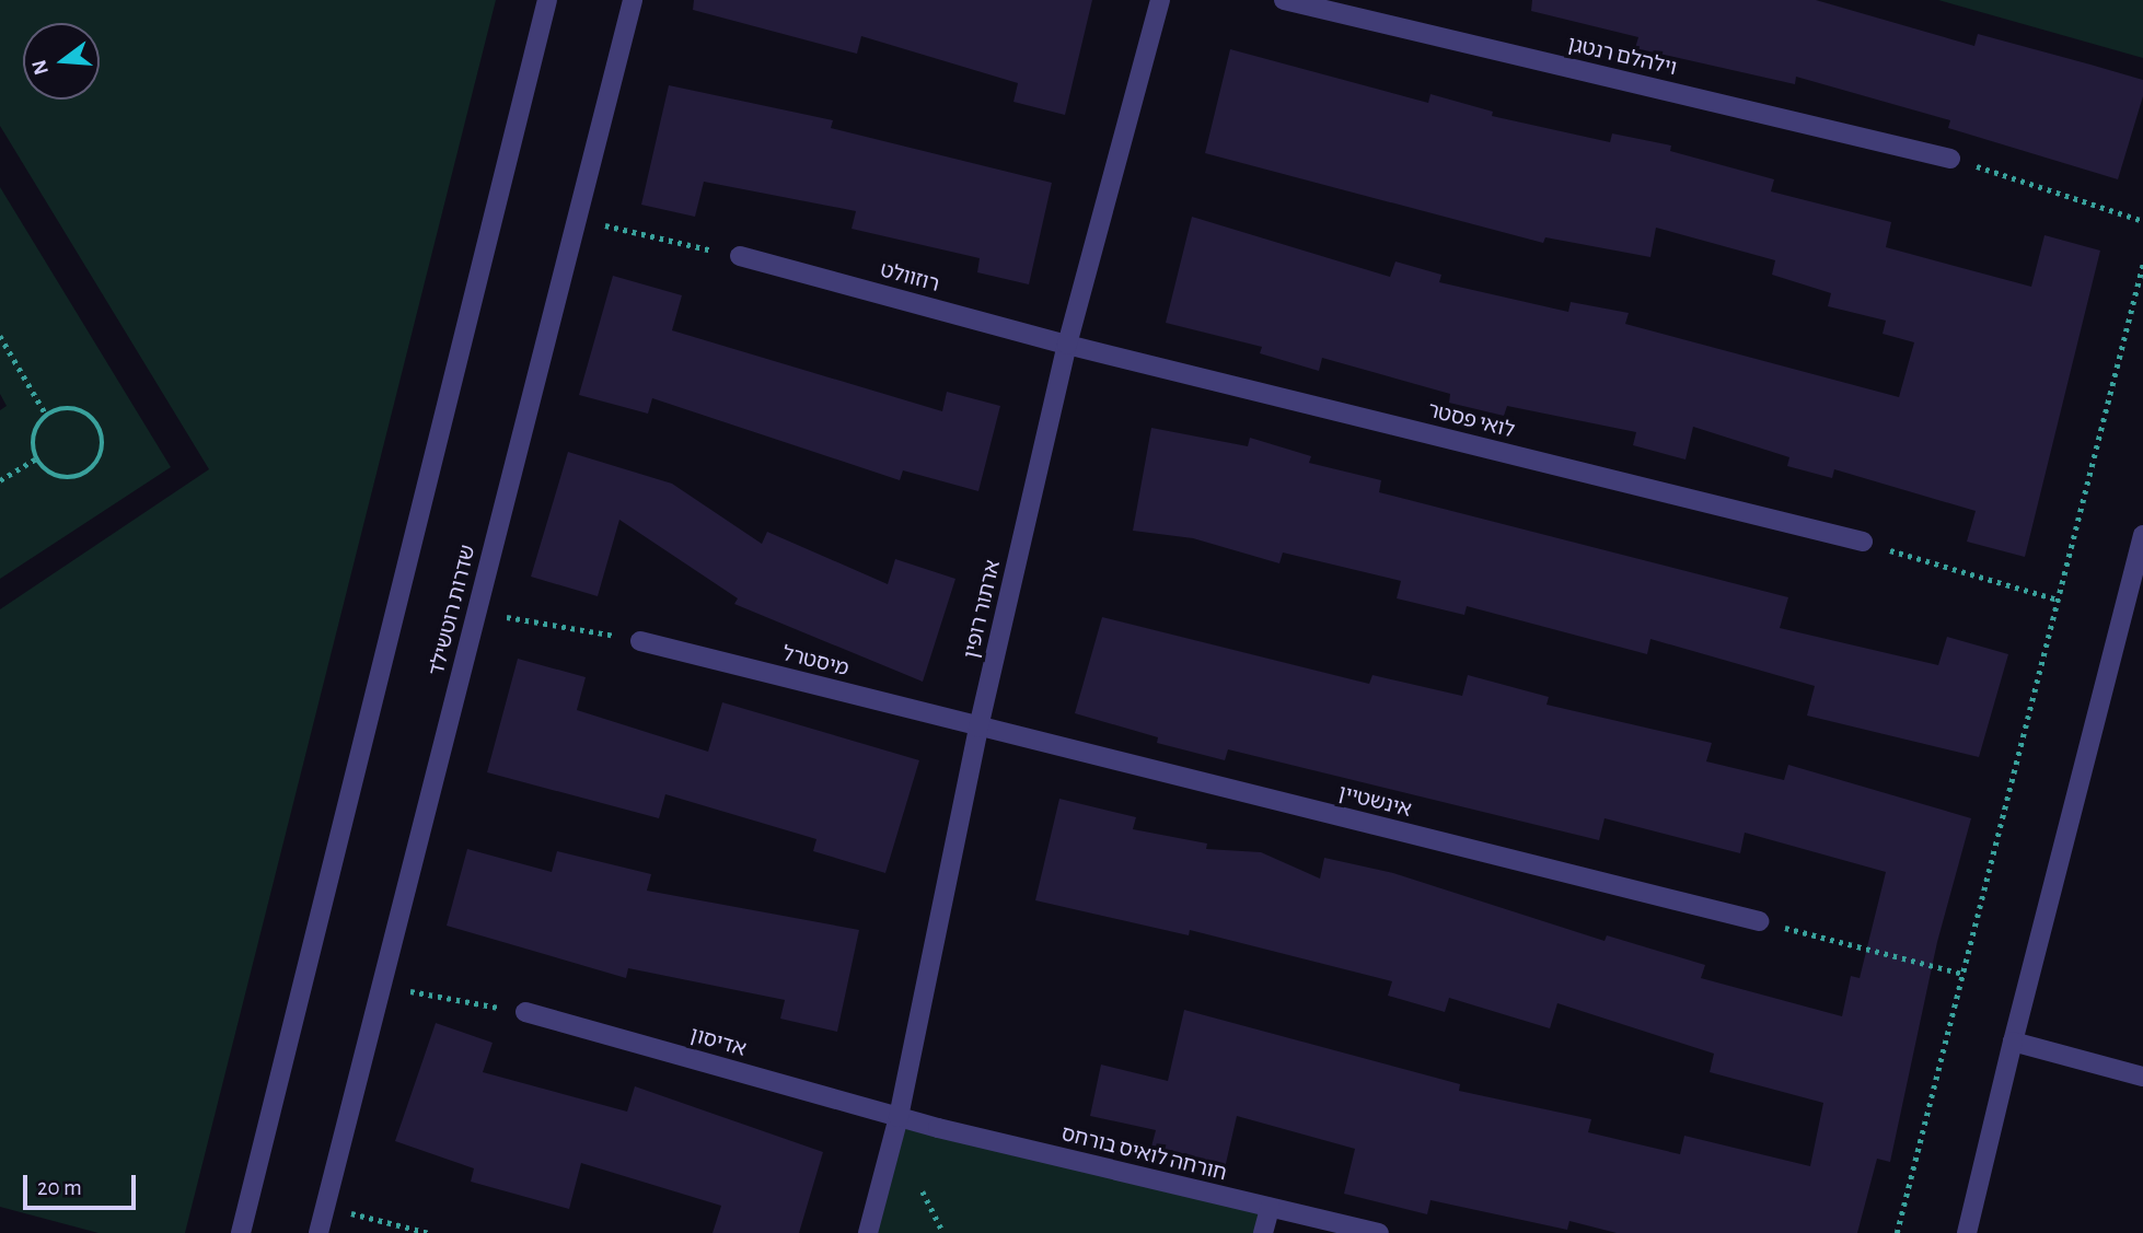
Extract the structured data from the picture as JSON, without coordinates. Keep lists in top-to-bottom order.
{
  "streets": {
    "street": [
      "וילהלם רנטגן",
      "רוזוולט",
      "לואי פסטר",
      "ארתור רופין",
      "שדרות רוטשילד",
      "מיסטרל",
      "אינשטיין",
      "אדיסון",
      "חורחה לואיס בורחס"
    ]
  },
  "crossings": [
    ["רוזוולט", "לואי פסטר"],
    ["רוזוולט", "ארתור רופין"],
    ["לואי פסטר", "ארתור רופין"],
    ["ארתור רופין", "מיסטרל"],
    ["ארתור רופין", "אינשטיין"],
    ["ארתור רופין", "אדיסון"],
    ["ארתור רופין", "חורחה לואיס בורחס"],
    ["מיסטרל", "אינשטיין"],
    ["אדיסון", "חורחה לואיס בורחס"]
  ],
  "scale_bar": "20 m",
  "north": "left"
}
